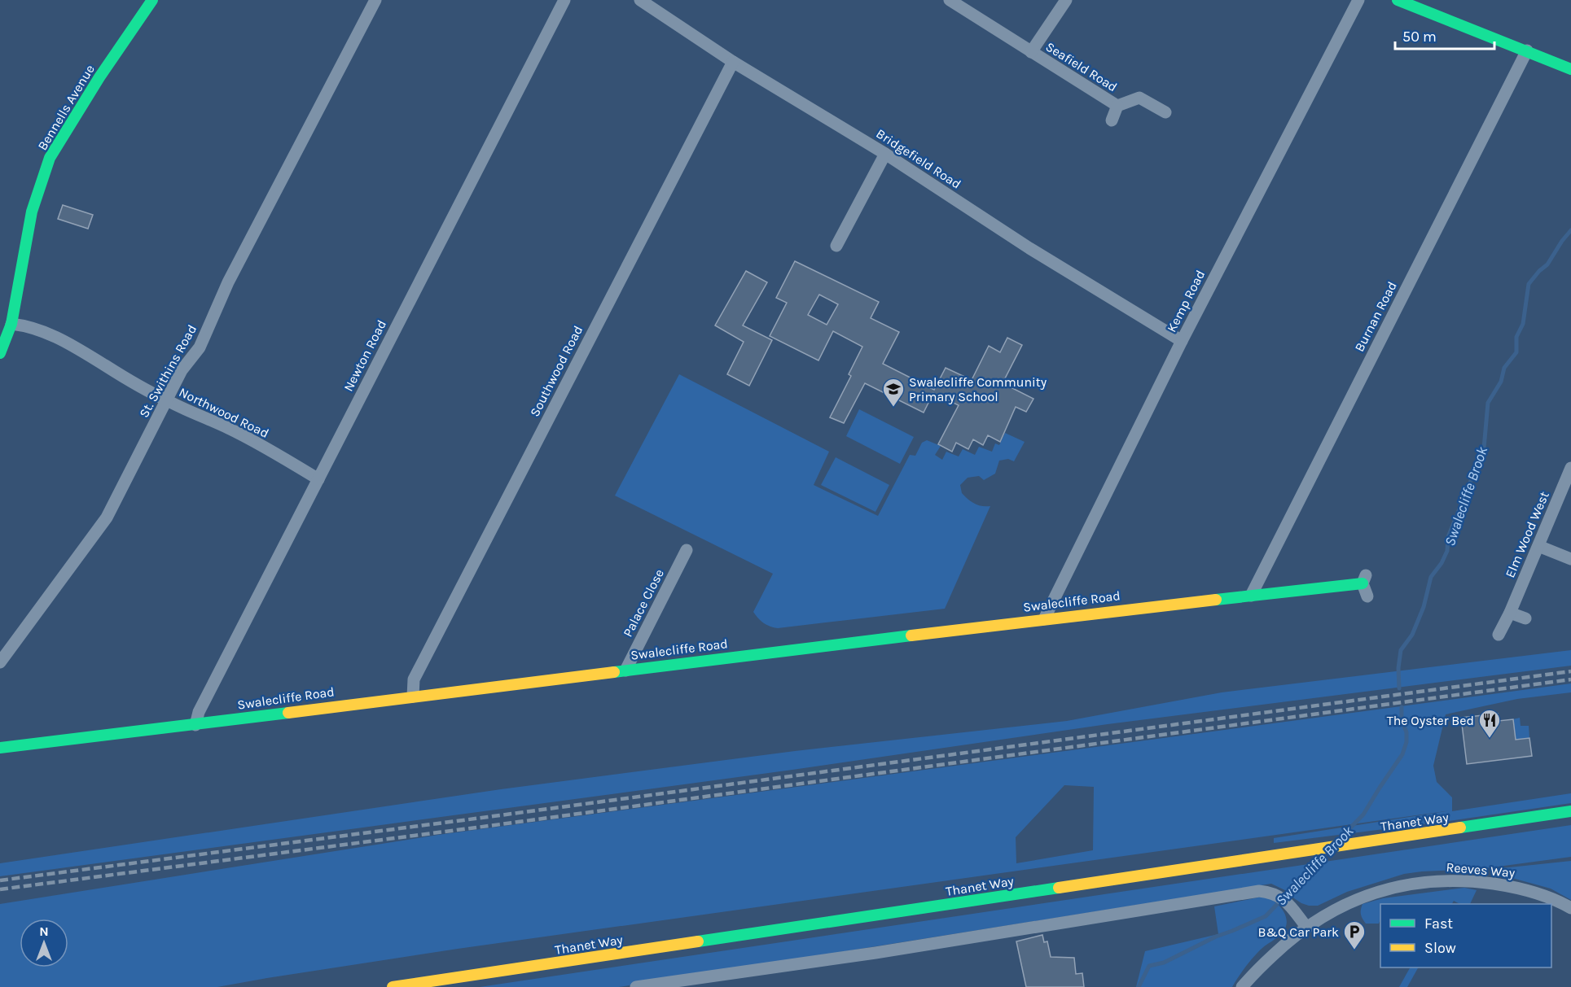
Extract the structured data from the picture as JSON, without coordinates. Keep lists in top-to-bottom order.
{
  "streets": {
    "street": [
      "Seafield Road",
      "Bennells Avenue",
      "Bridgefield Road",
      "Kemp Road",
      "Burnan Road",
      "Newton Road",
      "St. Swithins Road",
      "Southwood Road",
      "Northwood Road",
      "Elm Wood West",
      "Swalecliffe Road",
      "Palace Close",
      "Thanet Way",
      "Reeves Way"
    ]
  },
  "crossings": [
    ["Bennells Avenue", "Northwood Road"],
    ["Bridgefield Road", "Kemp Road"],
    ["Bridgefield Road", "Southwood Road"],
    ["Kemp Road", "Swalecliffe Road"],
    ["Burnan Road", "Swalecliffe Road"],
    ["Newton Road", "Northwood Road"],
    ["Newton Road", "Swalecliffe Road"],
    ["St. Swithins Road", "Northwood Road"],
    ["Southwood Road", "Swalecliffe Road"],
    ["Swalecliffe Road", "Palace Close"]
  ],
  "water": ["Swalecliffe Brook"],
  "places": {
    "school or university": ["Swalecliffe Community Primary School"],
    "restaurant": ["The Oyster Bed"],
    "parking": ["B&Q Car Park"]
  },
  "legend": ["Fast", "Slow"],
  "scale_bar": "50 m",
  "north": "top"
}
